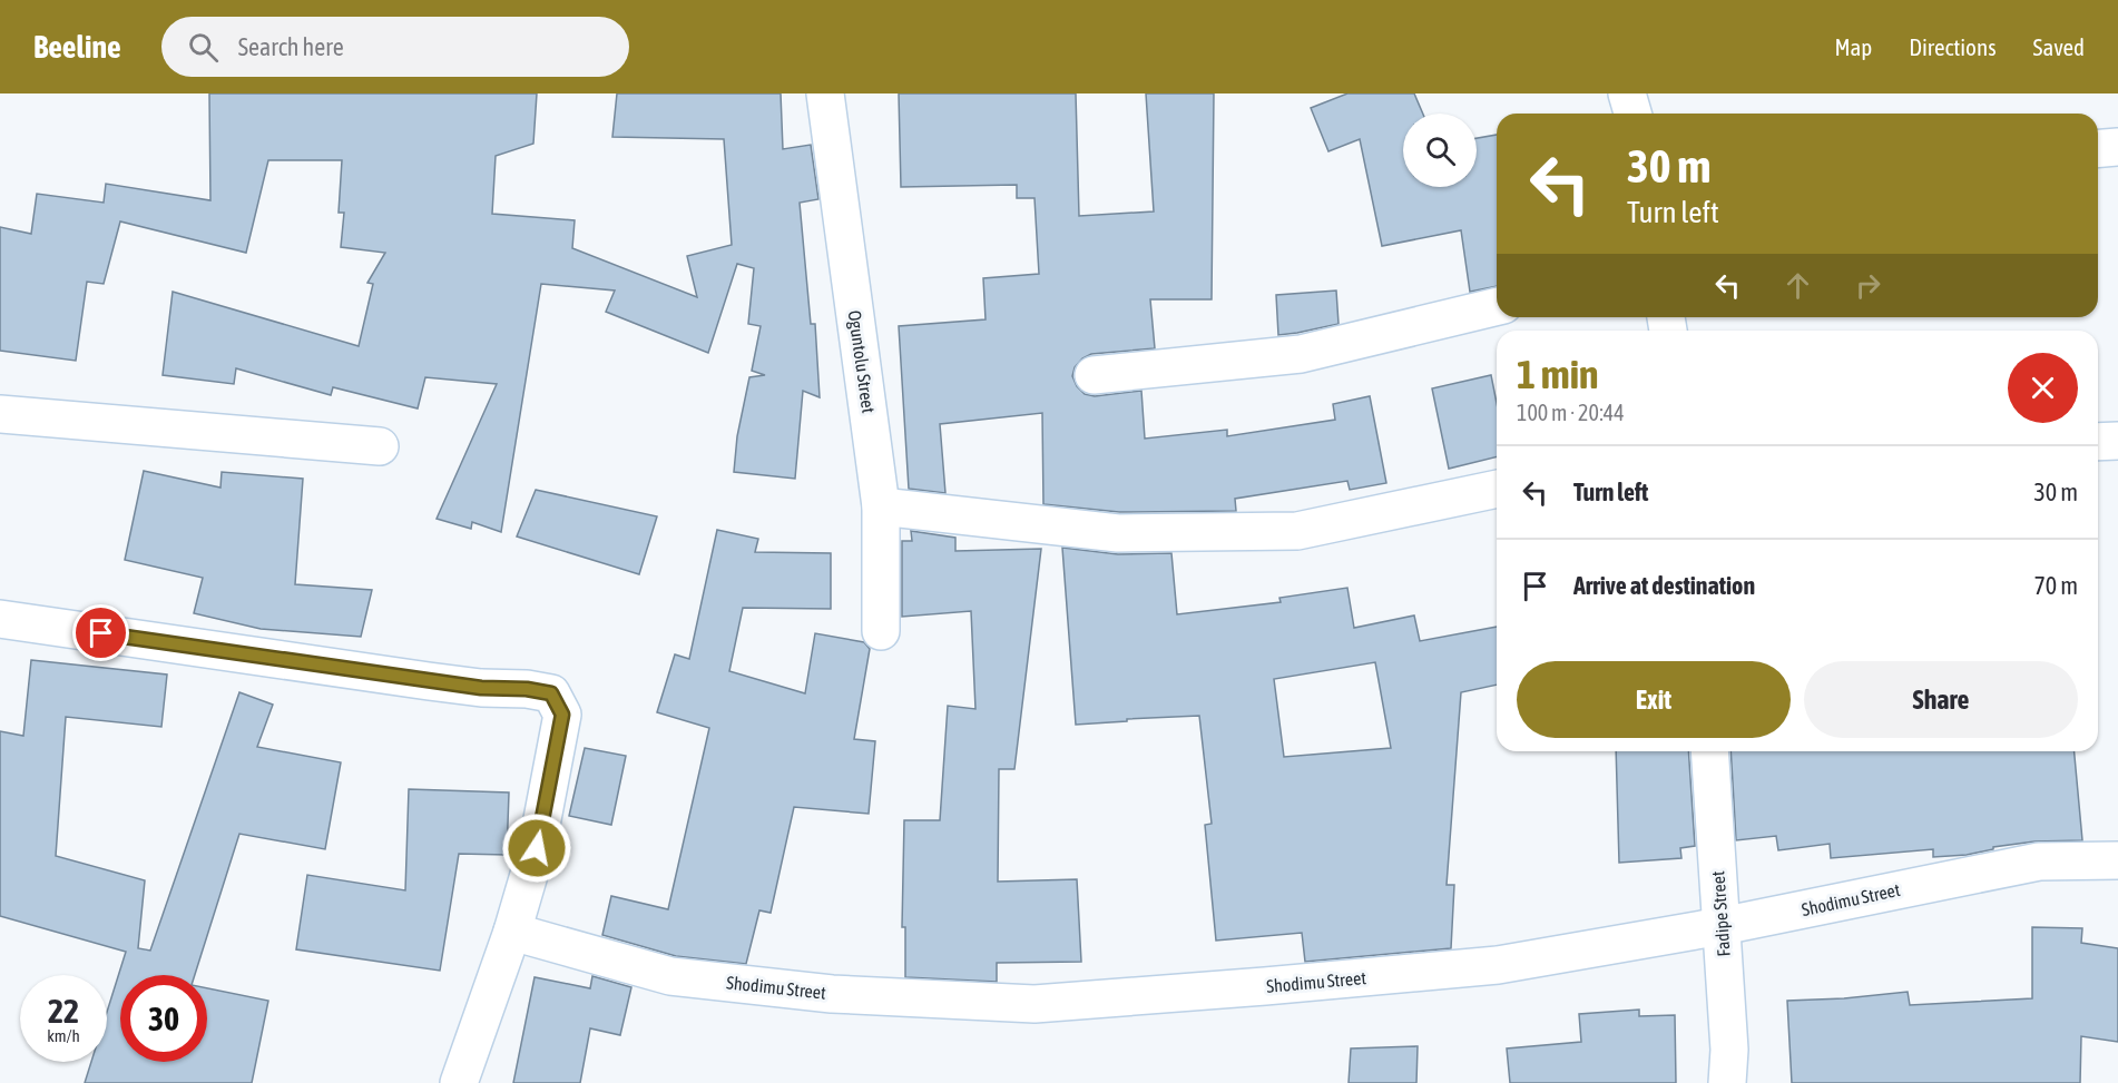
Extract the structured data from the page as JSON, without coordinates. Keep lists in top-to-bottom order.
{
  "streets": {
    "street": ["Oguntolu Street", "Shodimu Street", "Fadipe Street"]
  },
  "crossings": [
    ["Shodimu Street", "Fadipe Street"]
  ],
  "page": {
    "header": "Beeline",
    "search": "Search here",
    "nav": ["Map", "Directions", "Saved"],
    "turn": ["30 m", "Turn left"],
    "heading": ["1 min", "100 m · 20:44"],
    "list": [
      {
        "name": "Turn left",
        "value": "30 m"
      },
      {
        "name": "Arrive at destination",
        "value": "70 m"
      }
    ],
    "buttons": ["Exit", "Share"],
    "speed": "22 km/h",
    "limit": "30"
  }
}
